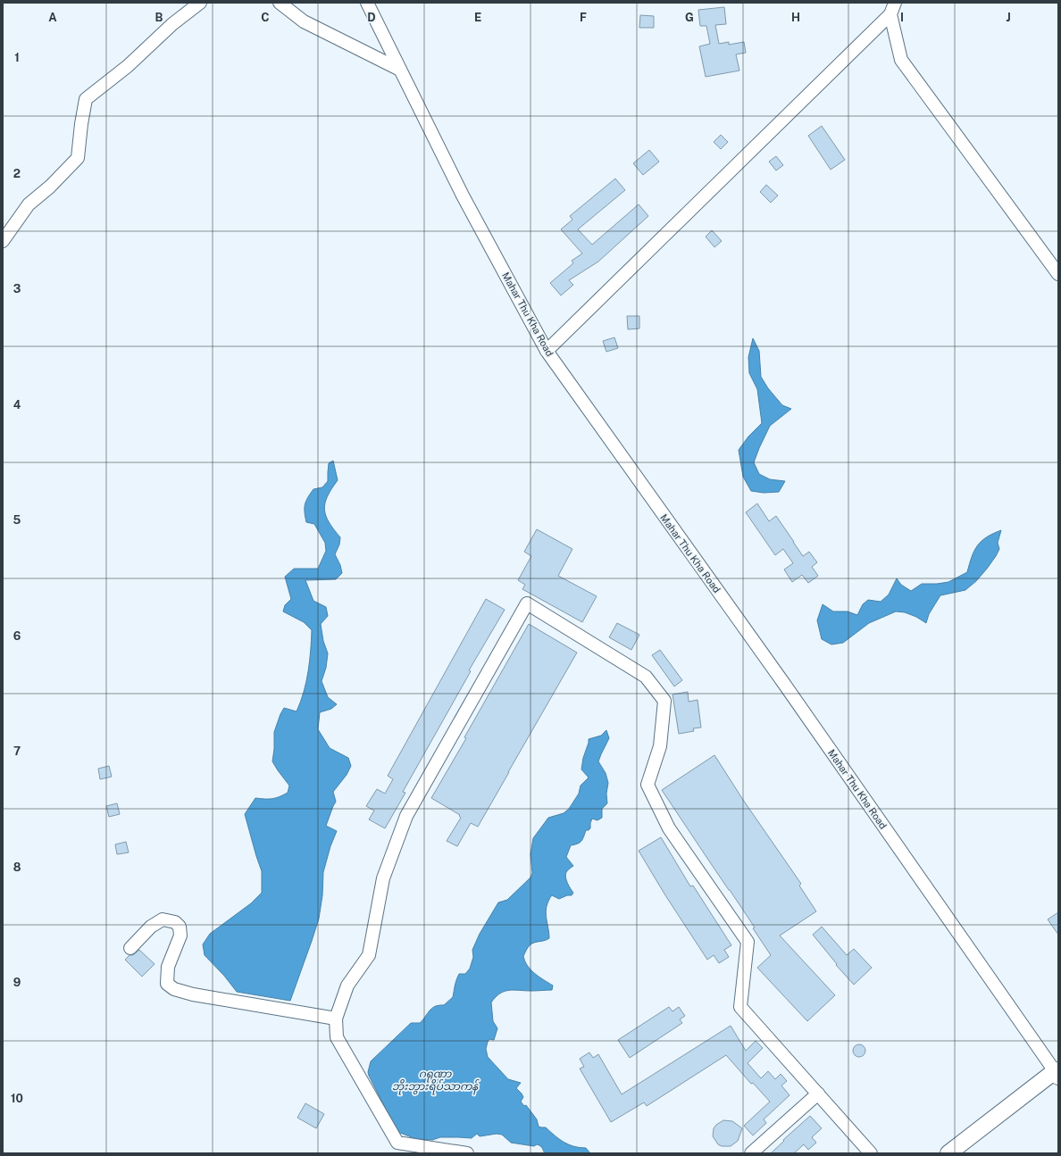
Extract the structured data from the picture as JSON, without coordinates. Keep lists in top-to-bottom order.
{
  "streets": {
    "street": ["Mahar Thu Kha Road"]
  },
  "water": ["ဂရုဏာ ဘိုးဘွားရိပ်သာကန်"],
  "grid": {
    "columns": [
      "A",
      "B",
      "C",
      "D",
      "E",
      "F",
      "G",
      "H",
      "I",
      "J"
    ],
    "rows": [
      "1",
      "2",
      "3",
      "4",
      "5",
      "6",
      "7",
      "8",
      "9",
      "10"
    ]
  }
}
